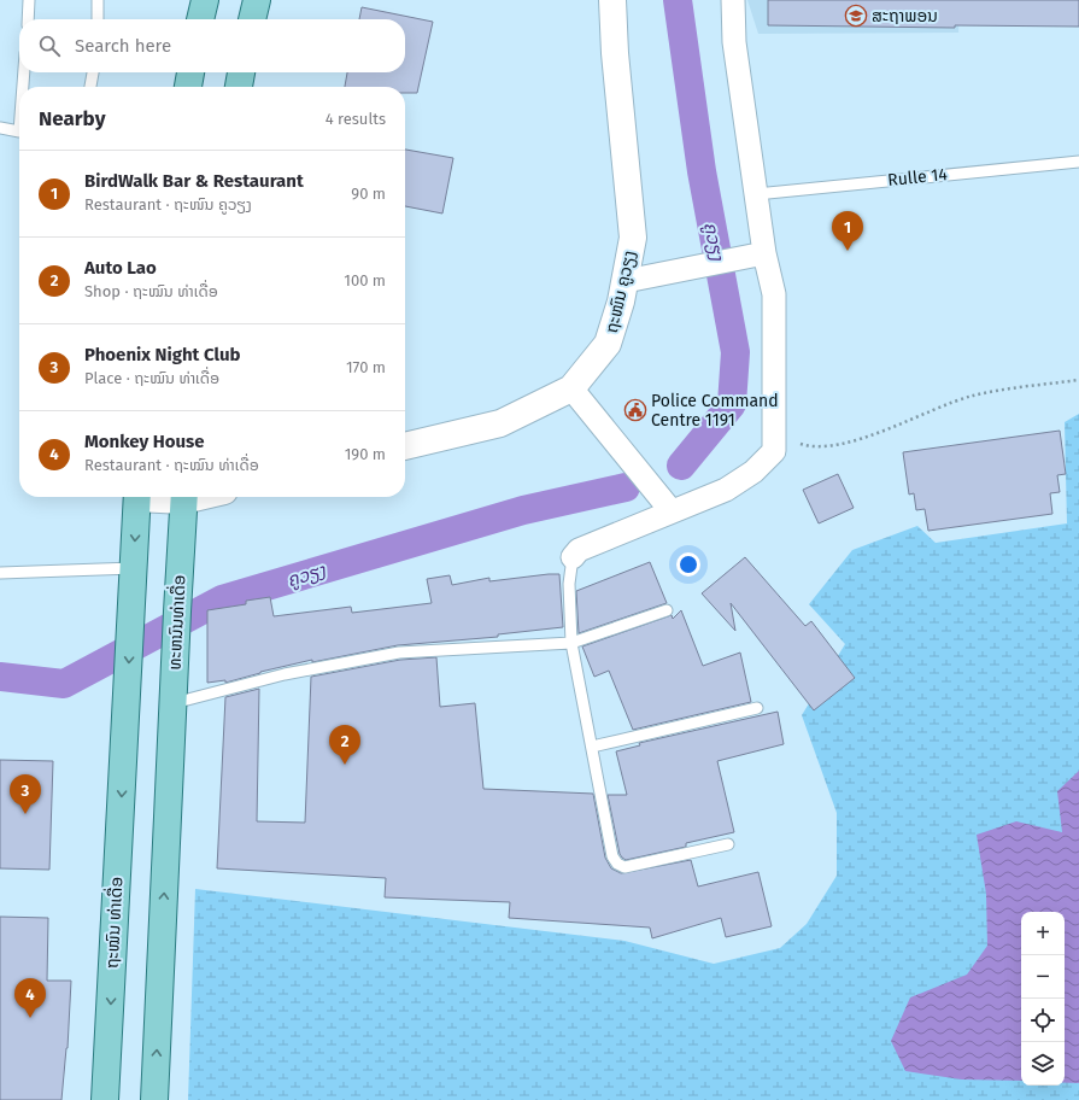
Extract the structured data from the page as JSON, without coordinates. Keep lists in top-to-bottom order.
{
  "streets": {
    "main road": ["ທະຫນົນທ່າເດື່ອ", "ຖະໝົນ ທ່າເດື່ອ"],
    "street": ["ຖະໜົນ ຄູວຽງ"],
    "lane": ["Rulle 14"]
  },
  "one_way": ["ທະຫນົນທ່າເດື່ອ", "ຖະໝົນ ທ່າເດື່ອ"],
  "water": ["ຄູວຽງ"],
  "places": {
    "school or university": ["ສະຖາພອນ"],
    "public building": ["Police Command Centre 1191"]
  },
  "page": {
    "search": "Search here",
    "heading": ["Nearby", "4 results"],
    "list": [
      {
        "mark": "1",
        "name": "BirdWalk Bar & Restaurant",
        "note": "Restaurant · ຖະໜົນ ຄູວຽງ",
        "value": "90 m"
      },
      {
        "mark": "2",
        "name": "Auto Lao",
        "note": "Shop · ຖະໝົນ ທ່າເດື່ອ",
        "value": "100 m"
      },
      {
        "mark": "3",
        "name": "Phoenix Night Club",
        "note": "Place · ຖະໝົນ ທ່າເດື່ອ",
        "value": "170 m"
      },
      {
        "mark": "4",
        "name": "Monkey House",
        "note": "Restaurant · ຖະໝົນ ທ່າເດື່ອ",
        "value": "190 m"
      }
    ],
    "pins": [
      "1",
      "2",
      "3",
      "4"
    ],
    "map_buttons": ["+", "−"]
  }
}
